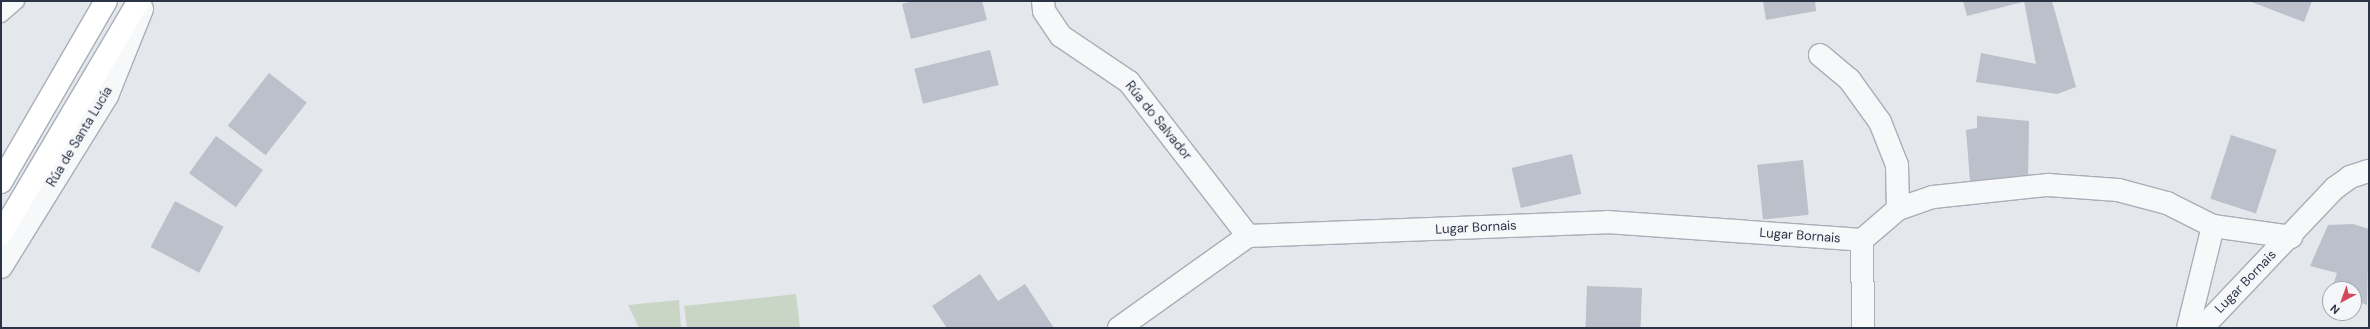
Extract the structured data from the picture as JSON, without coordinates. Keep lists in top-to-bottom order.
{
  "streets": {
    "highway": ["Rúa de Santa Lucía"],
    "street": ["Rúa do Salvador", "Lugar Bornais"]
  },
  "crossings": [
    ["Rúa do Salvador", "Lugar Bornais"]
  ],
  "north": "bottom left"
}
